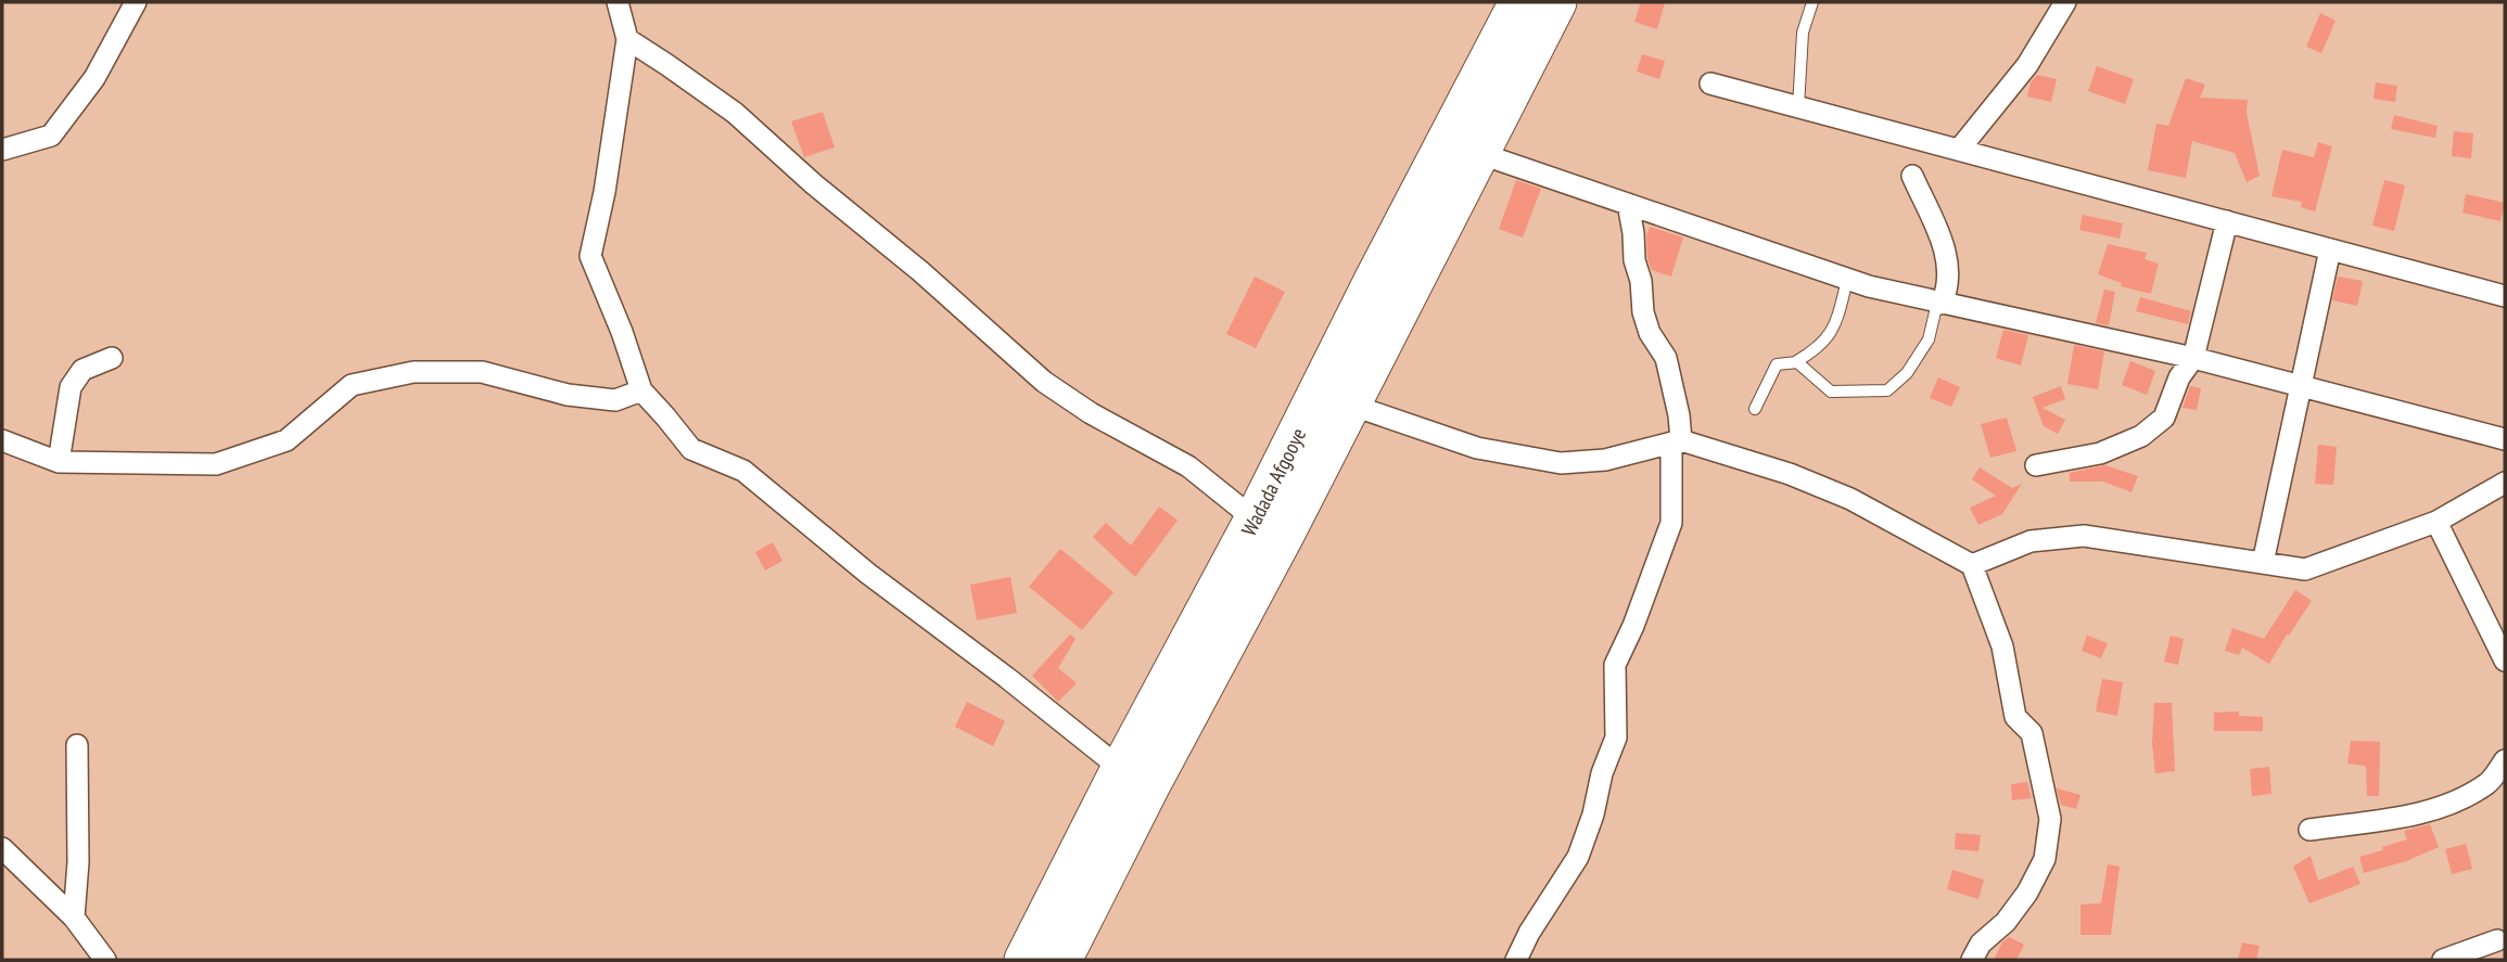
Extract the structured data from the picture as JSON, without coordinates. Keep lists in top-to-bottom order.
{
  "streets": {
    "highway": ["Wadada Afgooye"]
  }
}
